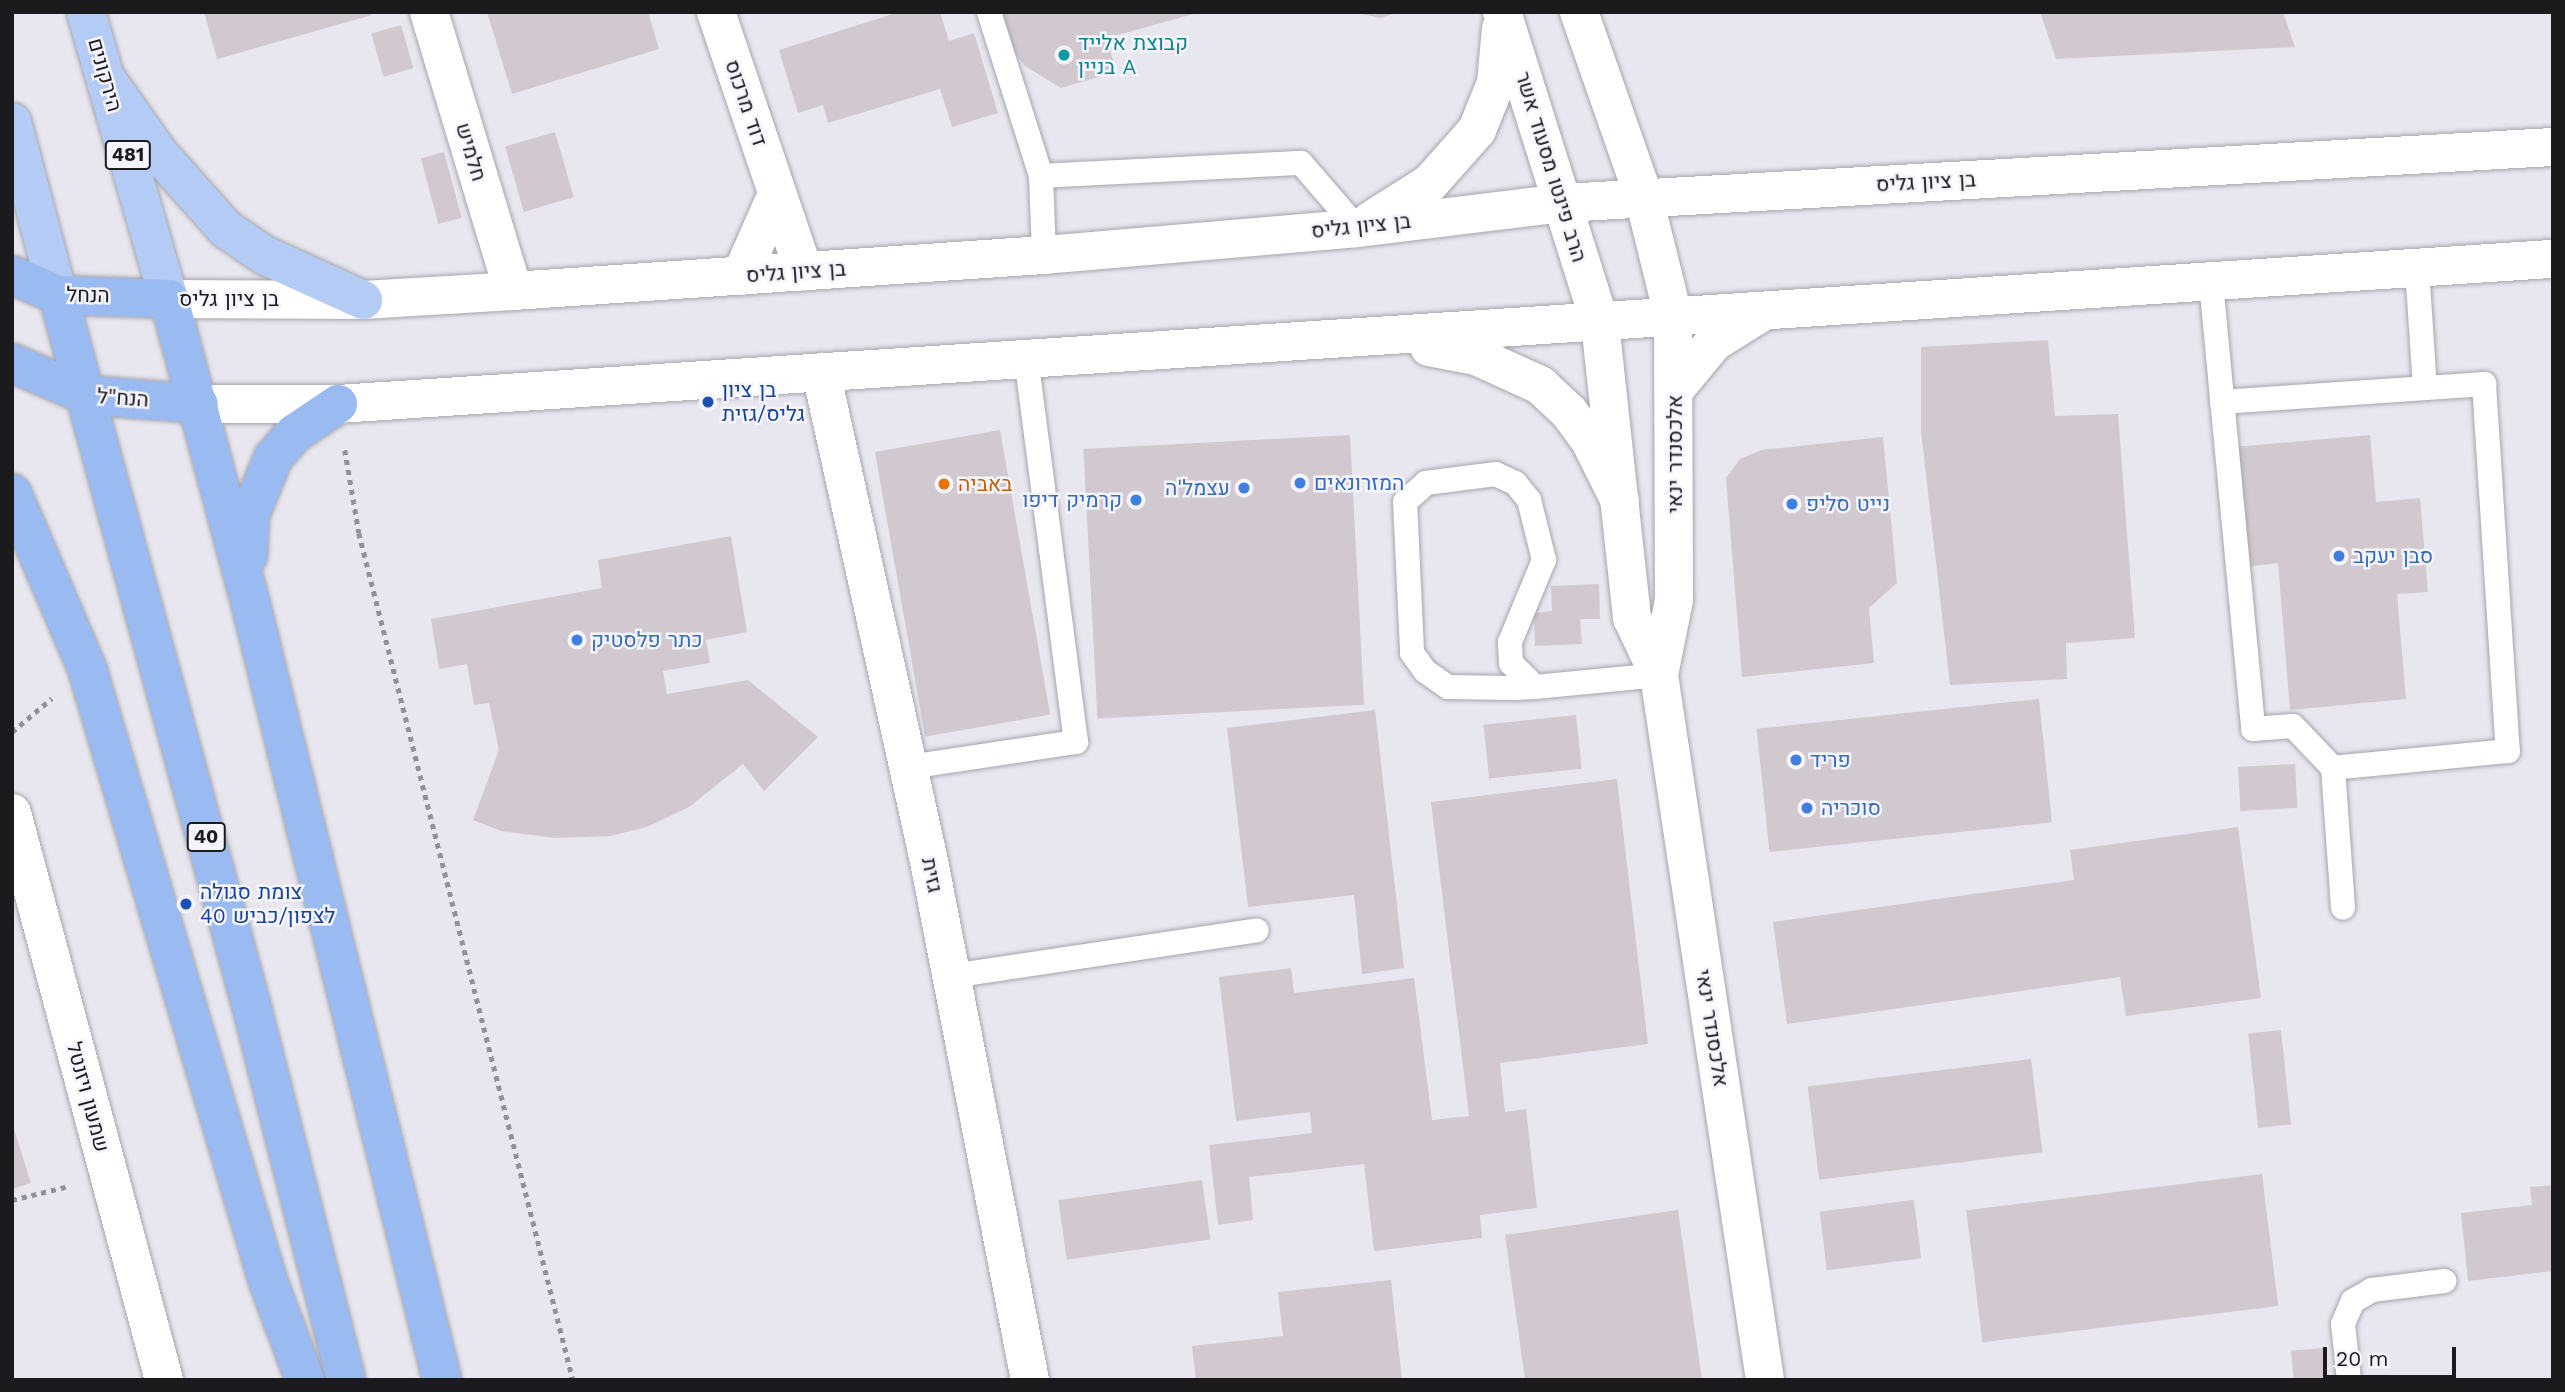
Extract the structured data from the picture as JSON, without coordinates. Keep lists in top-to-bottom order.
{
  "streets": {
    "highway": ["הנחל", "הנח\"ל", "40"],
    "main road": ["הירקונים", "481"],
    "street": [
      "דוד מרכוס",
      "חלמיש",
      "הרב פינטו מסעוד אשר",
      "בן ציון גליס",
      "אלכסנדר ינאי",
      "גזית",
      "שמעון ויזנטל"
    ]
  },
  "crossings": [
    ["הירקונים", "בן ציון גליס"],
    ["הירקונים", "הנחל"],
    ["דוד מרכוס", "בן ציון גליס"],
    ["חלמיש", "בן ציון גליס"],
    ["הרב פינטו מסעוד אשר", "בן ציון גליס"],
    ["הרב פינטו מסעוד אשר", "אלכסנדר ינאי"],
    ["בן ציון גליס", "הנחל"],
    ["הנחל", "40"],
    ["הנח\"ל", "40"]
  ],
  "places": [
    "קבוצת אלייד בניין A",
    "בן ציון גליס/גזית",
    "המזרונאים",
    "באביה",
    "עצמל'ה",
    "קרמיק דיפו",
    "נייט סליפ",
    "סבן יעקב",
    "כתר פלסטיק",
    "פריד",
    "סוכריה",
    "צומת סגולה לצפון/כביש 40"
  ],
  "scale_bar": "20 m"
}
